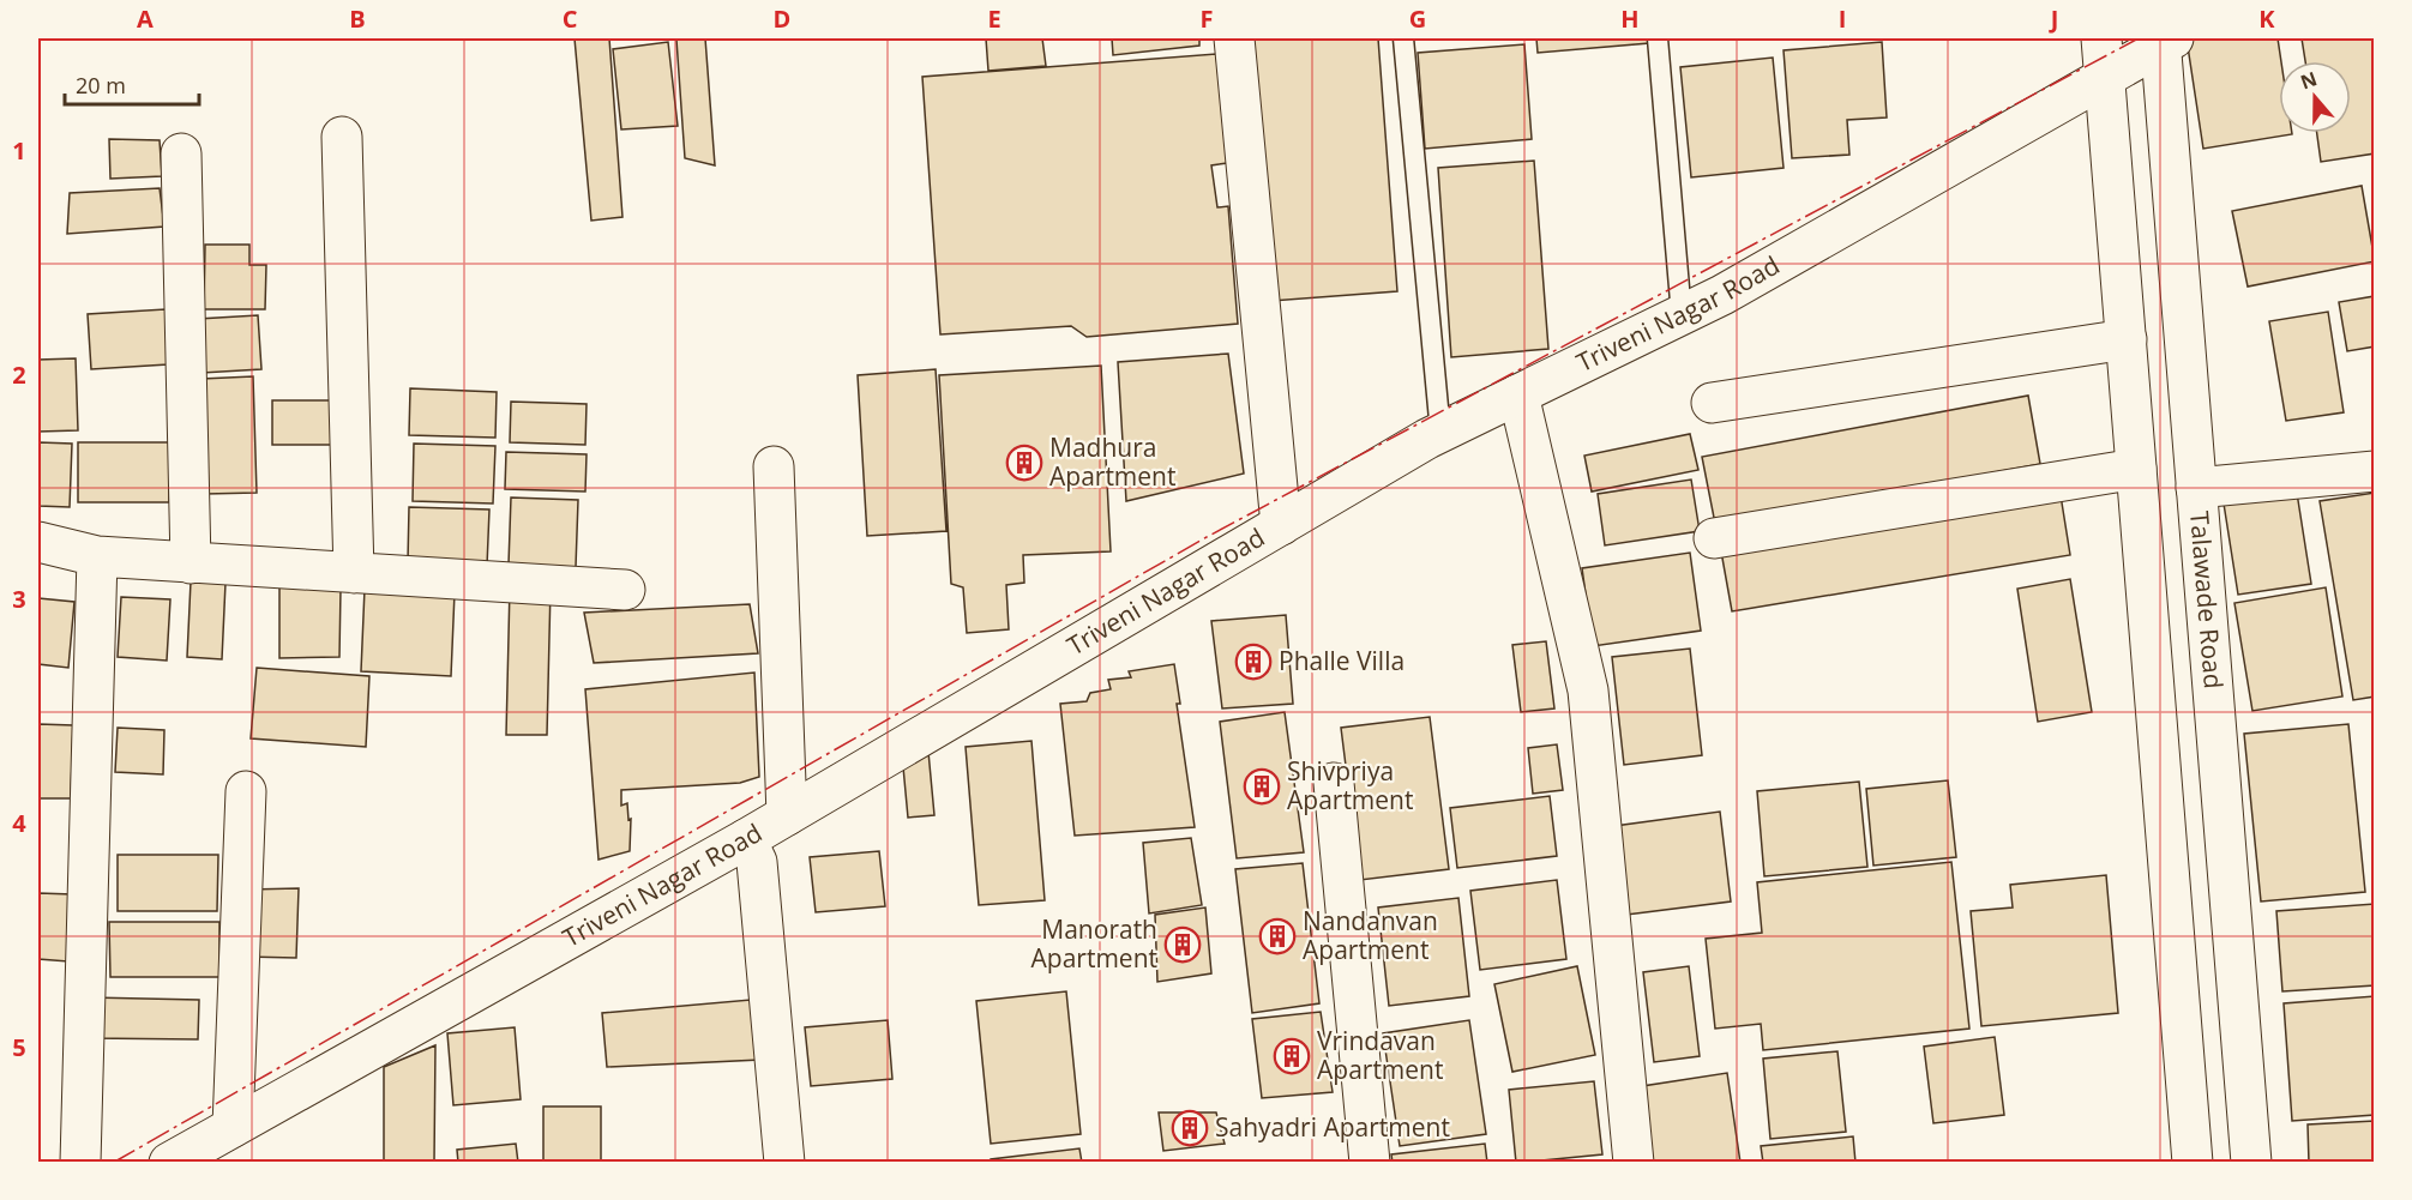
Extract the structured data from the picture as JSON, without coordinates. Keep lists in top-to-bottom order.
{
  "streets": {
    "street": ["Triveni Nagar Road", "Talawade Road"]
  },
  "crossings": [
    ["Triveni Nagar Road", "Talawade Road"]
  ],
  "places": {
    "building": [
      "Madhura Apartment",
      "Phalle Villa",
      "Shivpriya Apartment",
      "Nandanvan Apartment",
      "Manorath Apartment",
      "Vrindavan Apartment",
      "Sahyadri Apartment"
    ]
  },
  "scale_bar": "20 m",
  "north": "top",
  "grid": {
    "columns": [
      "A",
      "B",
      "C",
      "D",
      "E",
      "F",
      "G",
      "H",
      "I",
      "J",
      "K"
    ],
    "rows": [
      "1",
      "2",
      "3",
      "4",
      "5"
    ]
  }
}
